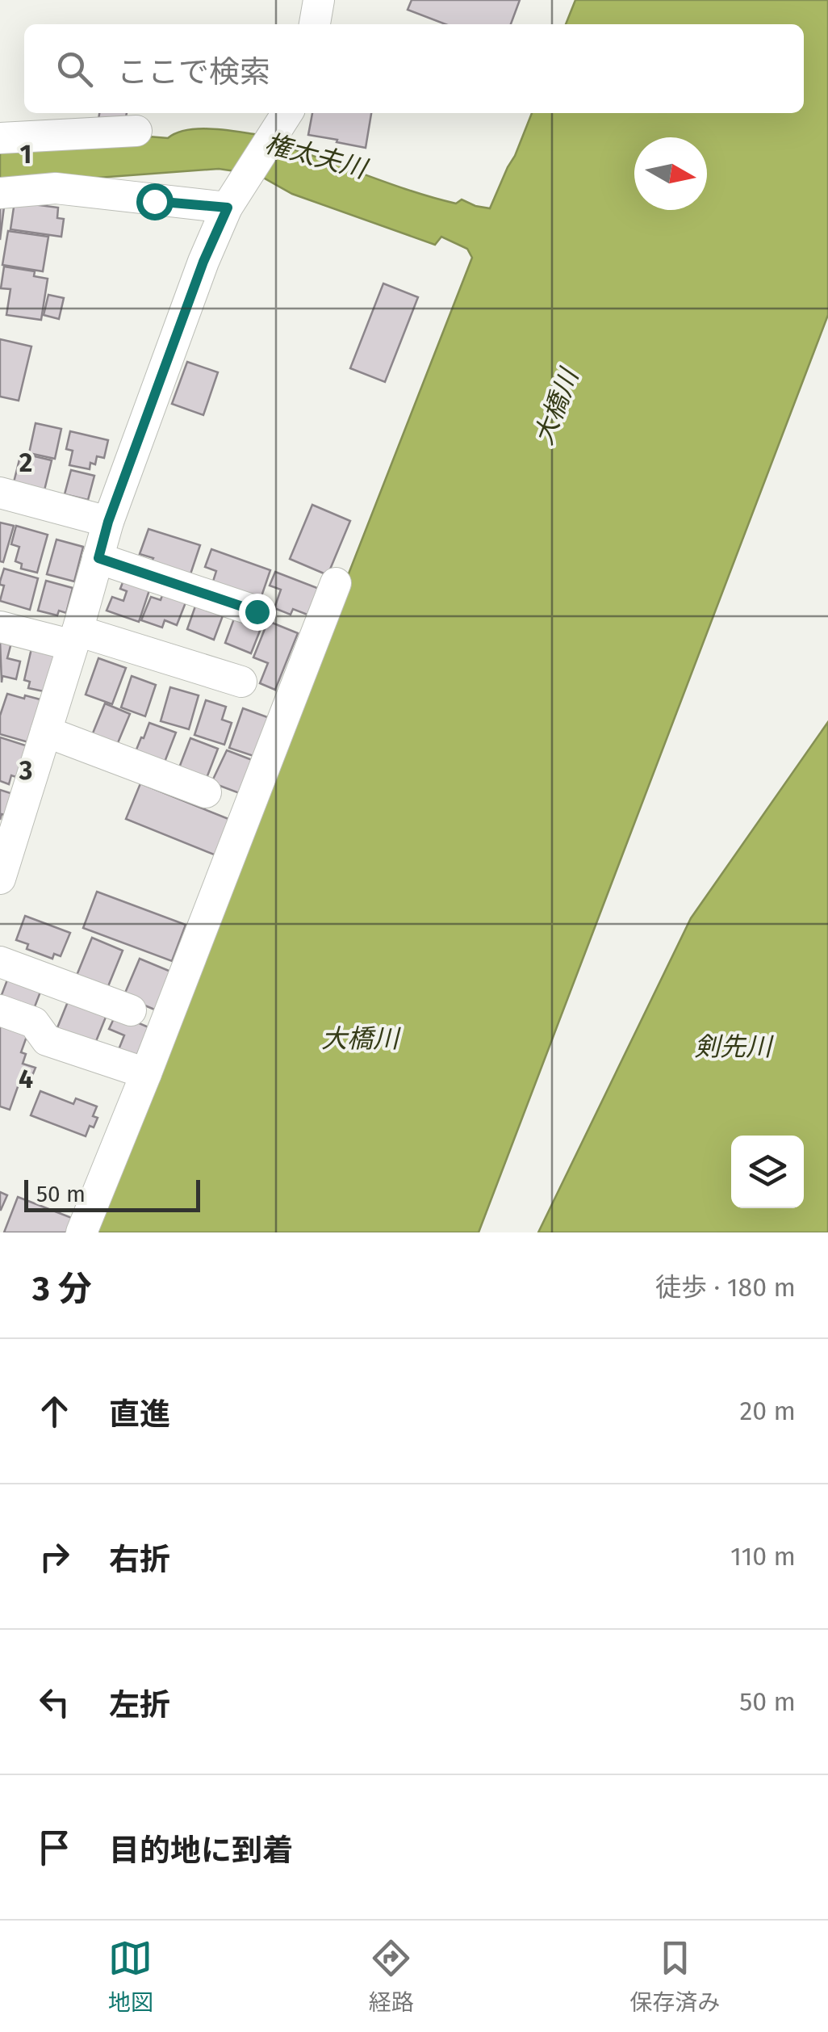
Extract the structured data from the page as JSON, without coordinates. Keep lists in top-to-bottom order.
{
  "water": ["権太夫川", "大橋川", "剣先川"],
  "scale_bar": "50 m",
  "north": "right",
  "page": {
    "search": "ここで検索",
    "scale": "50 m",
    "heading": ["3 分", "徒歩 · 180 m"],
    "list": [
      ["直進", "20 m"],
      ["右折", "110 m"],
      ["左折", "50 m"],
      "目的地に到着"
    ],
    "nav": ["地図", "経路", "保存済み"]
  },
  "grid": {
    "rows": [
      "1",
      "2",
      "3",
      "4"
    ]
  }
}
